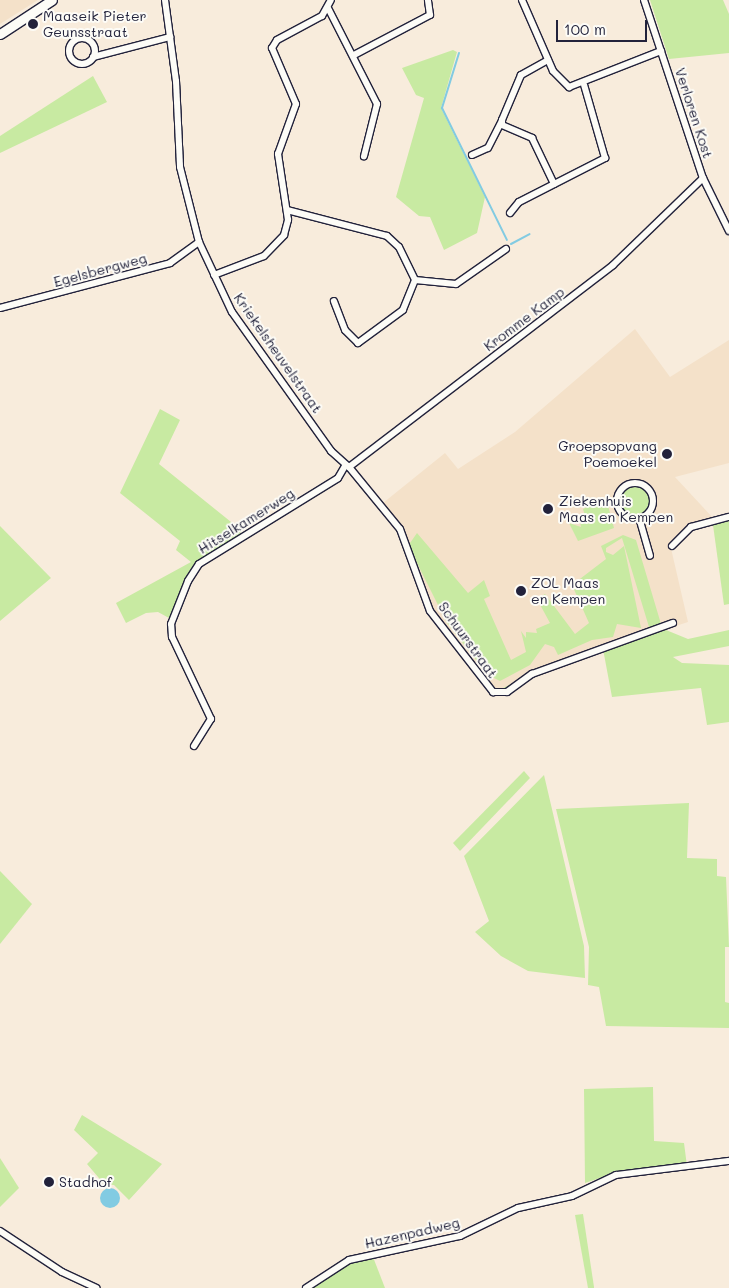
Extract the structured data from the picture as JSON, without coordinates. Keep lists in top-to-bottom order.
{
  "streets": {
    "street": [
      "Verloren Kost",
      "Egelsbergweg",
      "Kromme Kamp",
      "Kriekelsheuvelstraat",
      "Hitselkamerweg",
      "Schuurstraat",
      "Hazenpadweg"
    ]
  },
  "crossings": [
    ["Verloren Kost", "Kromme Kamp"],
    ["Egelsbergweg", "Kriekelsheuvelstraat"],
    ["Kromme Kamp", "Kriekelsheuvelstraat"],
    ["Kromme Kamp", "Hitselkamerweg"],
    ["Kromme Kamp", "Schuurstraat"],
    ["Kriekelsheuvelstraat", "Hitselkamerweg"],
    ["Kriekelsheuvelstraat", "Schuurstraat"],
    ["Hitselkamerweg", "Schuurstraat"]
  ],
  "places": [
    "Maaseik Pieter Geunsstraat",
    "Groepsopvang Poemoekel",
    "Ziekenhuis Maas en Kempen",
    "ZOL Maas en Kempen",
    "Stadhof"
  ],
  "scale_bar": "100 m"
}
